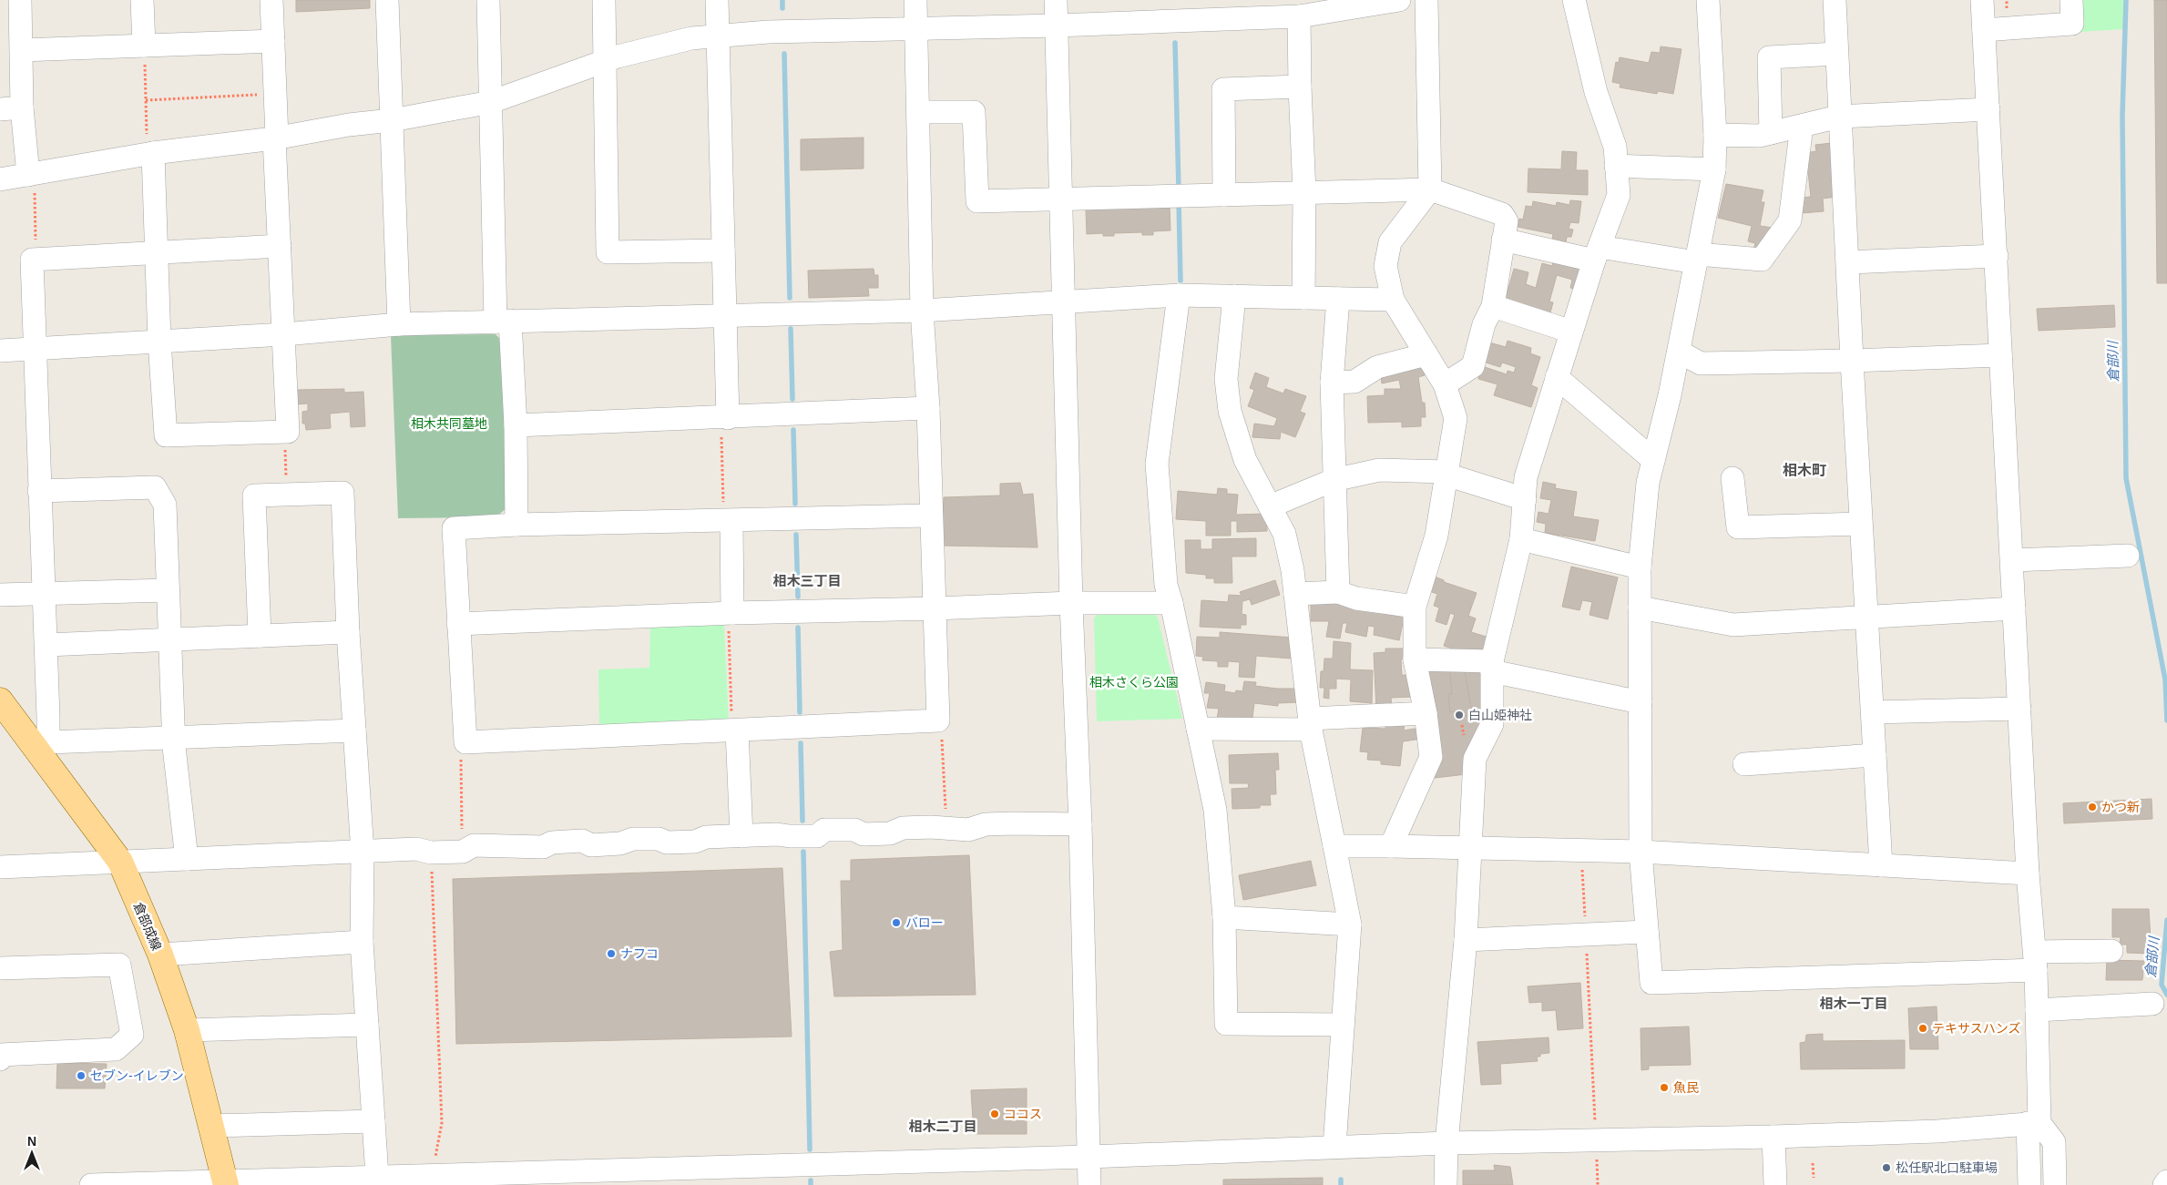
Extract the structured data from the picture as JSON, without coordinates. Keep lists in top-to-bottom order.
{
  "streets": {
    "main road": ["倉部成線"]
  },
  "districts": [
    "相木町",
    "相木三丁目",
    "相木一丁目",
    "相木二丁目"
  ],
  "water": ["倉部川"],
  "parks": ["相木共同墓地", "相木さくら公園"],
  "places": [
    "白山姫神社",
    "かつ新",
    "バロー",
    "ナフコ",
    "テキサスハンズ",
    "セブン-イレブン",
    "魚民",
    "ココス",
    "松任駅北口駐車場"
  ],
  "north": "top"
}
